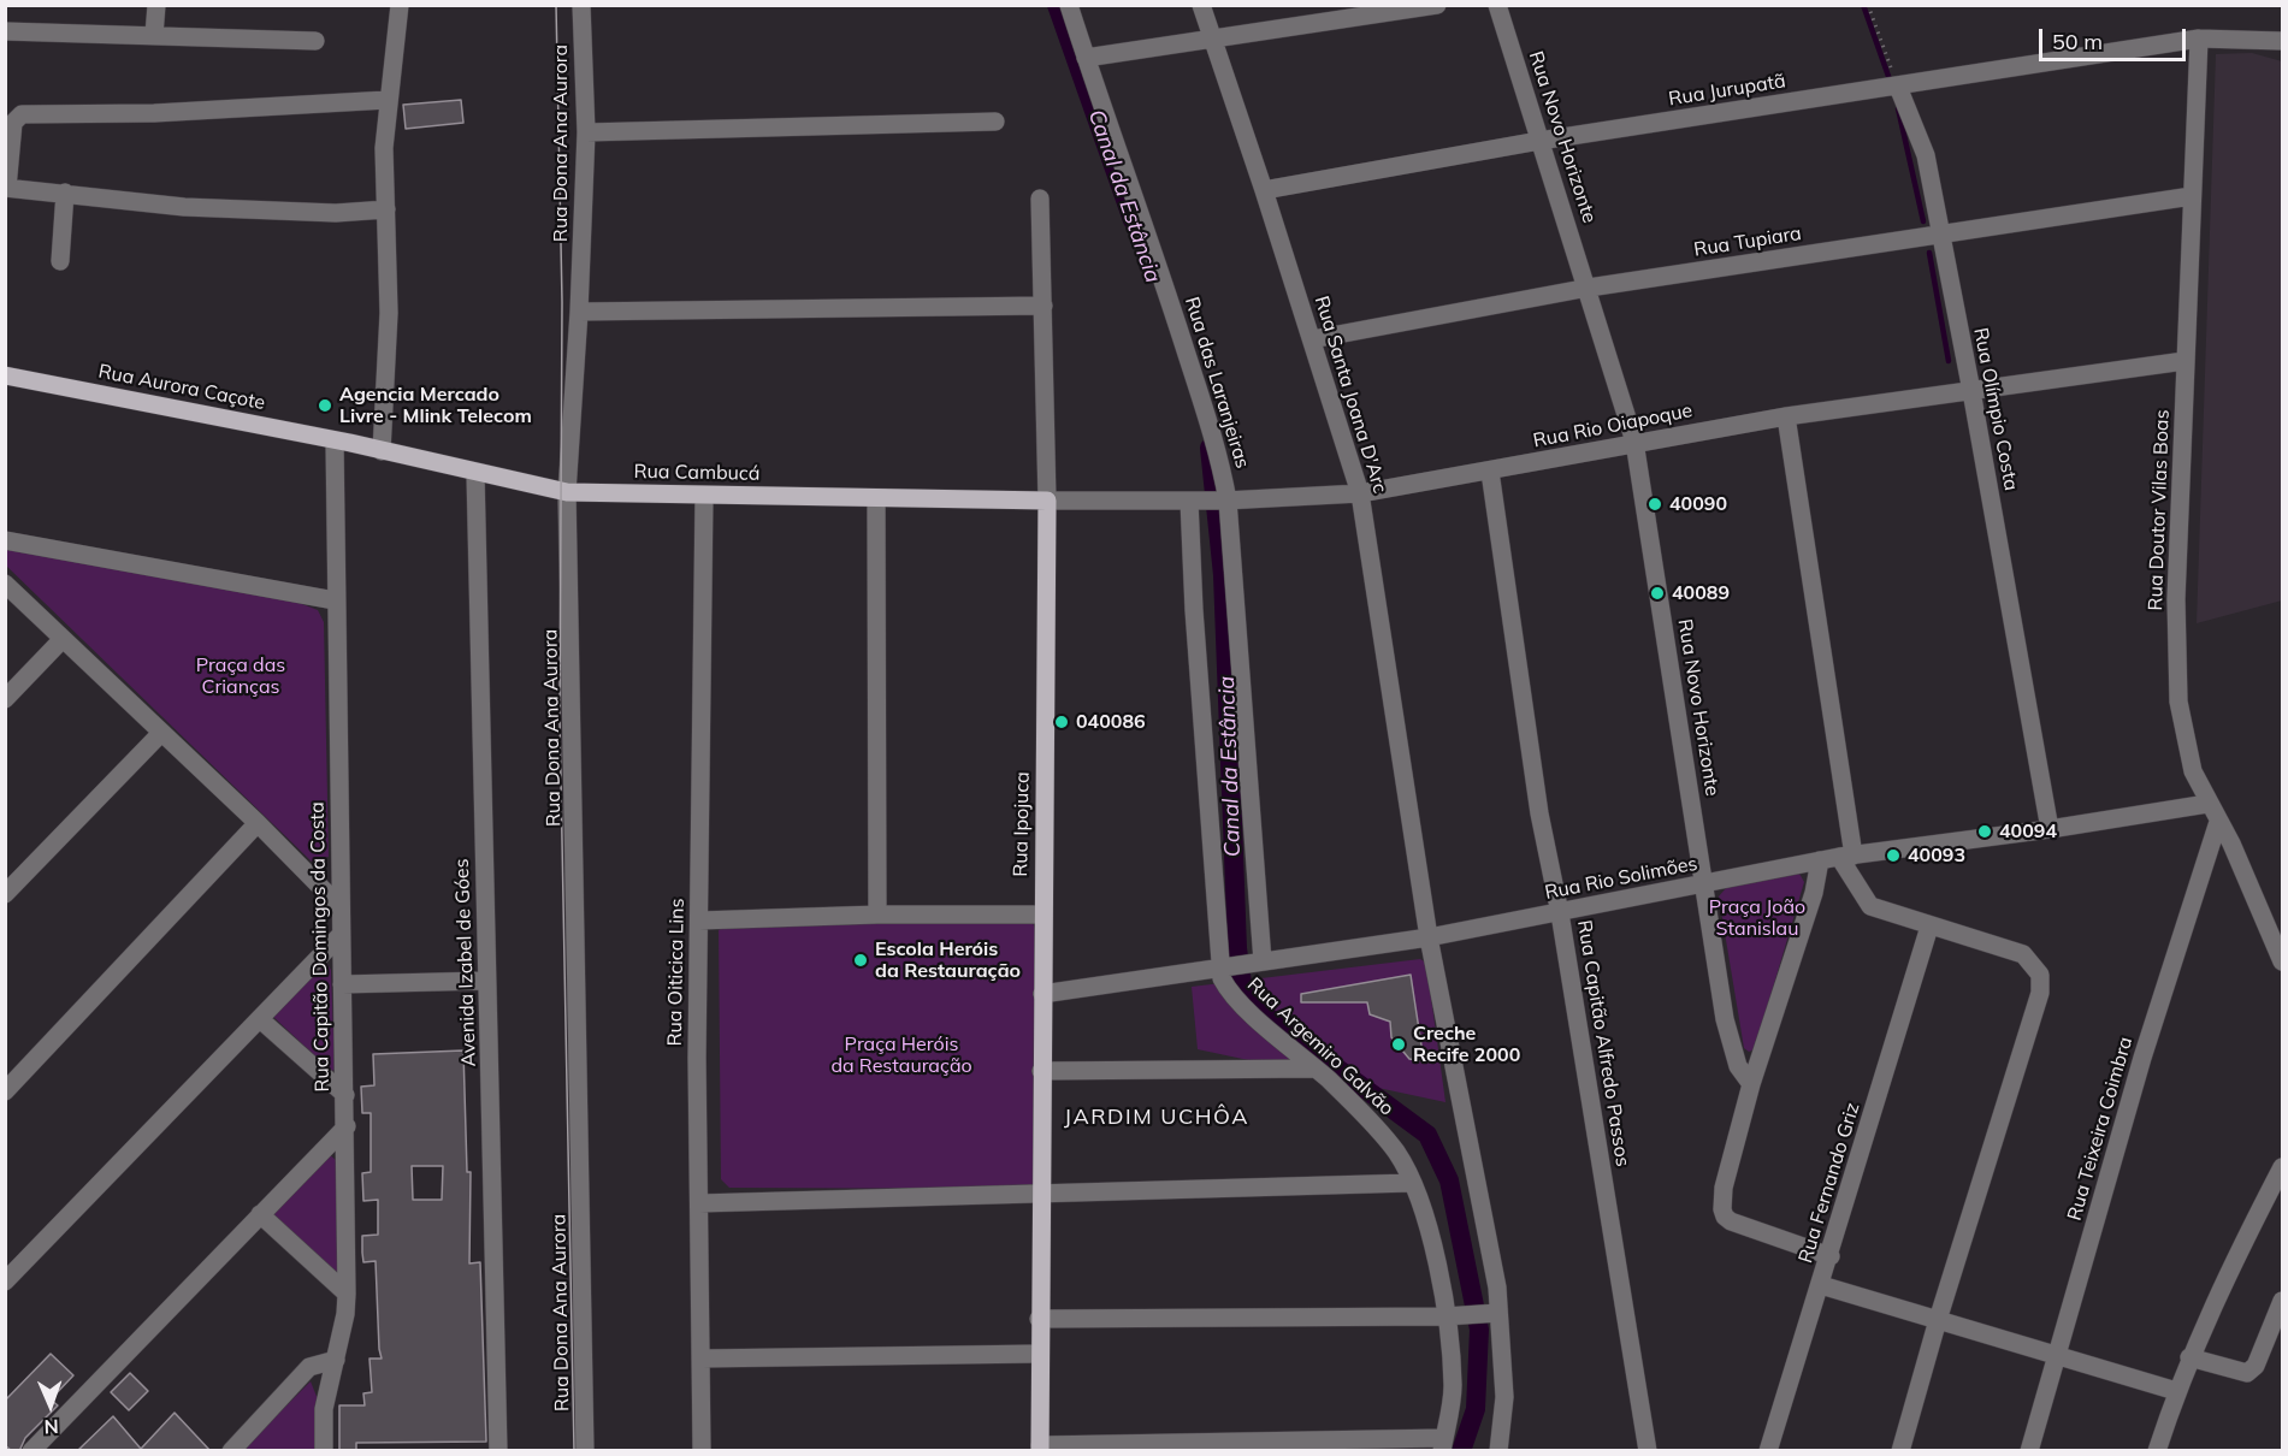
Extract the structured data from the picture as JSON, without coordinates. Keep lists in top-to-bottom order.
{
  "streets": {
    "main road": ["Rua Aurora Caçote", "Rua Cambucá", "Rua Ipojuca"],
    "street": [
      "Rua Jurupatã",
      "Rua Novo Horizonte",
      "Rua Dona Ana Aurora",
      "Rua Tupiara",
      "Rua das Laranjeiras",
      "Rua Santa Joana D'Arc",
      "Rua Olímpio Costa",
      "Rua Rio Oiapoque",
      "Rua Doutor Vilas Boas",
      "Rua Rio Solimões",
      "Rua Capitão Domingos da Costa",
      "Avenida Izabel de Góes",
      "Rua Oiticica Lins",
      "Rua Capitão Alfredo Passos",
      "Rua Argemiro Galvão",
      "Rua Teixeira Coimbra",
      "Rua Fernando Griz"
    ]
  },
  "crossings": [
    ["Rua Jurupatã", "Rua Novo Horizonte"],
    ["Rua Jurupatã", "Rua Santa Joana D'Arc"],
    ["Rua Jurupatã", "Rua Olímpio Costa"],
    ["Rua Jurupatã", "Rua Doutor Vilas Boas"],
    ["Rua Novo Horizonte", "Rua Tupiara"],
    ["Rua Novo Horizonte", "Rua Rio Oiapoque"],
    ["Rua Novo Horizonte", "Rua Rio Solimões"],
    ["Rua Dona Ana Aurora", "Rua Cambucá"],
    ["Rua Tupiara", "Rua Santa Joana D'Arc"],
    ["Rua Tupiara", "Rua Olímpio Costa"],
    ["Rua Tupiara", "Rua Doutor Vilas Boas"],
    ["Rua das Laranjeiras", "Rua Rio Oiapoque"],
    ["Rua das Laranjeiras", "Rua Rio Solimões"],
    ["Rua Aurora Caçote", "Rua Cambucá"],
    ["Rua Aurora Caçote", "Rua Capitão Domingos da Costa"],
    ["Rua Santa Joana D'Arc", "Rua Rio Oiapoque"],
    ["Rua Santa Joana D'Arc", "Rua Rio Solimões"],
    ["Rua Olímpio Costa", "Rua Rio Oiapoque"],
    ["Rua Olímpio Costa", "Rua Rio Solimões"],
    ["Rua Rio Oiapoque", "Rua Cambucá"],
    ["Rua Rio Oiapoque", "Rua Doutor Vilas Boas"],
    ["Rua Rio Oiapoque", "Rua Ipojuca"],
    ["Rua Rio Oiapoque", "Rua Capitão Alfredo Passos"],
    ["Rua Cambucá", "Rua Ipojuca"],
    ["Rua Cambucá", "Rua Capitão Domingos da Costa"],
    ["Rua Cambucá", "Avenida Izabel de Góes"],
    ["Rua Cambucá", "Rua Oiticica Lins"],
    ["Rua Doutor Vilas Boas", "Rua Rio Solimões"],
    ["Rua Doutor Vilas Boas", "Rua Teixeira Coimbra"],
    ["Rua Ipojuca", "Rua Rio Solimões"],
    ["Rua Rio Solimões", "Rua Capitão Alfredo Passos"],
    ["Rua Rio Solimões", "Rua Argemiro Galvão"]
  ],
  "districts": ["JARDIM UCHÔA"],
  "water": ["Canal da Estância"],
  "parks": ["Praça das Crianças", "Praça João Stanislau", "Praça Heróis da Restauração"],
  "places": [
    "Agencia Mercado Livre - Mlink Telecom",
    "40090",
    "40089",
    "040086",
    "40094",
    "40093",
    "Escola Heróis da Restauração",
    "Creche Recife 2000"
  ],
  "scale_bar": "50 m",
  "north": "bottom"
}
